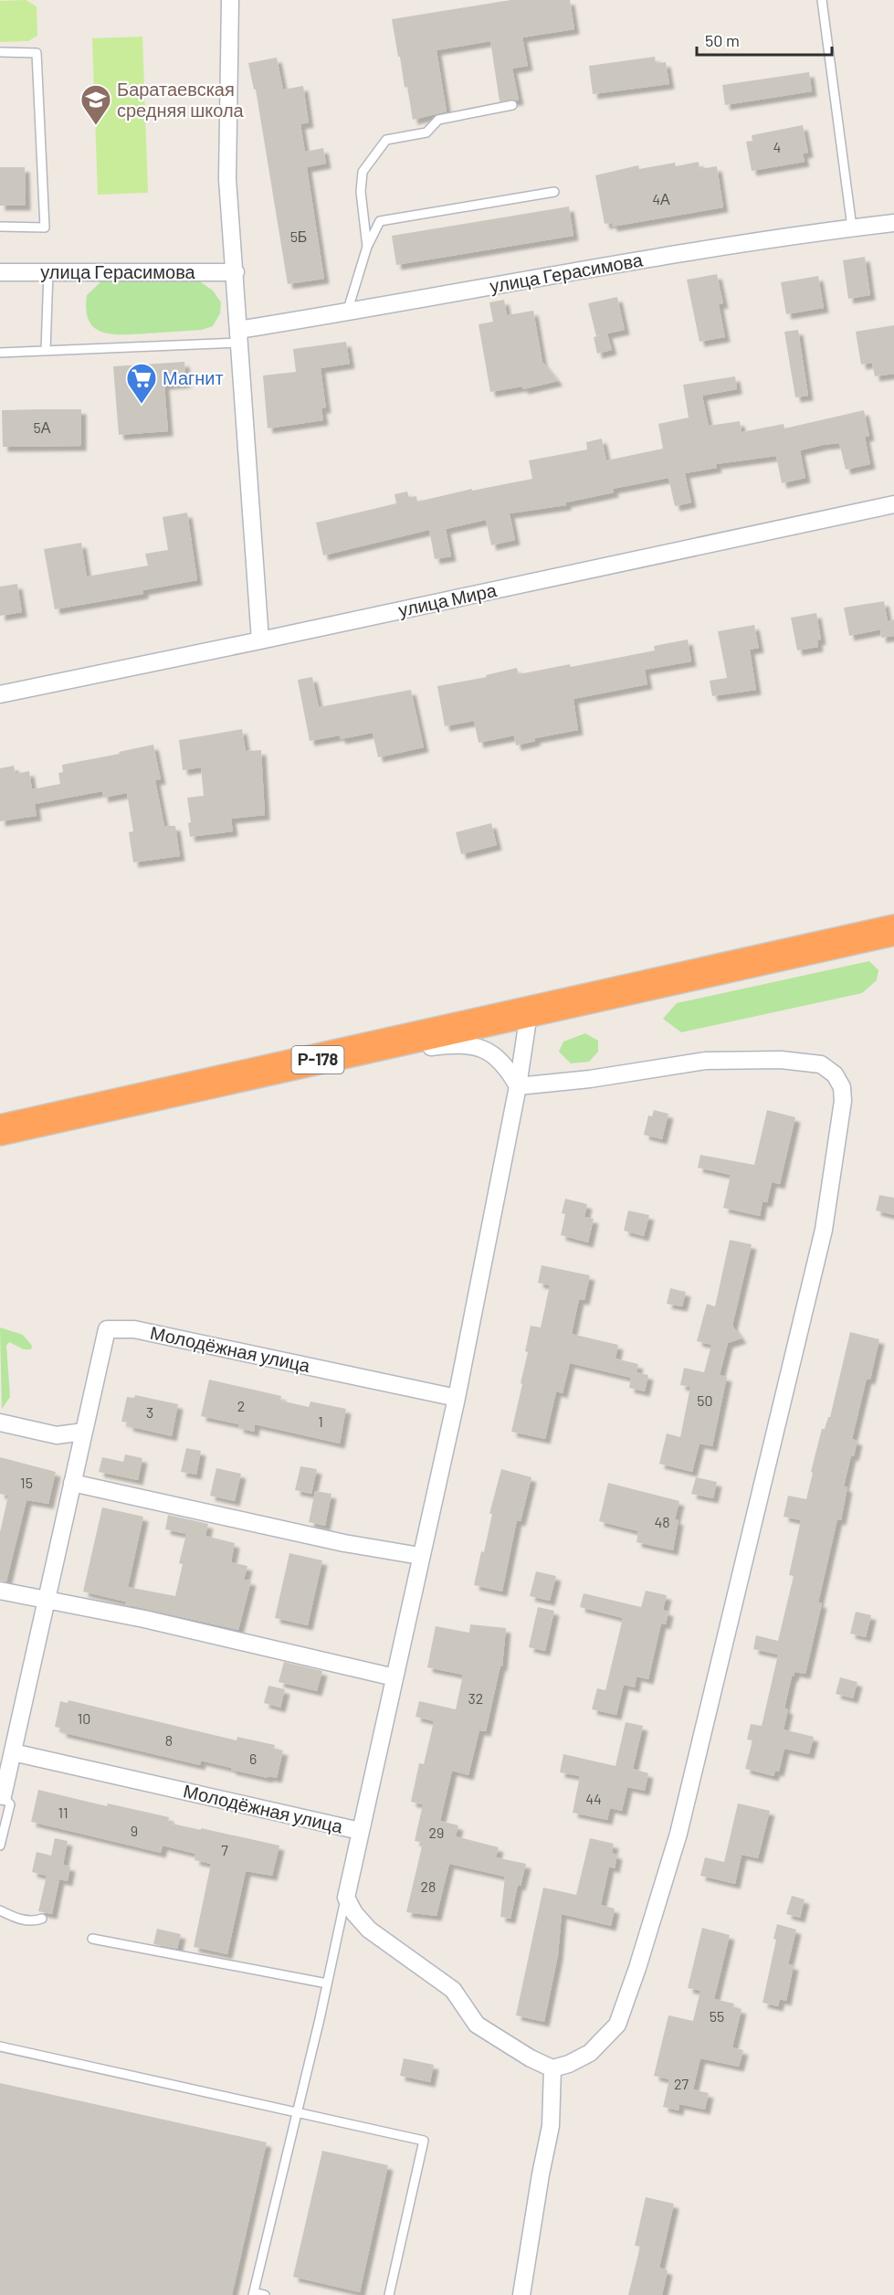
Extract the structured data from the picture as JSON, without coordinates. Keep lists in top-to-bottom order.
{
  "streets": {
    "highway": ["Р-178"],
    "street": ["улица Герасимова", "улица Мира", "Молодёжная улица"]
  },
  "crossings": [
    ["Р-178", "Молодёжная улица"]
  ],
  "places": {
    "school or university": ["Баратаевская средняя школа"],
    "supermarket": ["Магнит"]
  },
  "house_numbers": [
    "4",
    "4А",
    "5Б",
    "5А",
    "50",
    "2",
    "3",
    "1",
    "15",
    "48",
    "32",
    "10",
    "8",
    "6",
    "44",
    "11",
    "9",
    "29",
    "7",
    "28",
    "55",
    "27"
  ],
  "scale_bar": "50 m"
}
